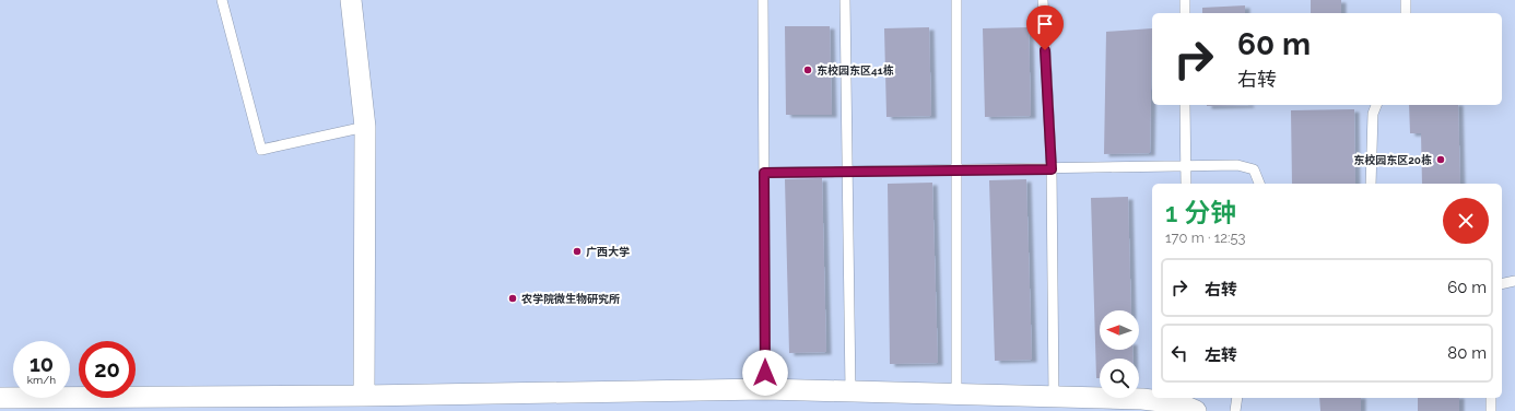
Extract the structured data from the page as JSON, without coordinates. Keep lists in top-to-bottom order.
{
  "places": [
    "东校园东区41栋",
    "东校园东区20栋",
    "广西大学",
    "农学院微生物研究所"
  ],
  "north": "left",
  "page": {
    "turn": ["60 m", "右转"],
    "heading": ["1 分钟", "170 m · 12:53"],
    "list": [
      {
        "name": "右转",
        "value": "60 m"
      },
      {
        "name": "左转",
        "value": "80 m"
      }
    ],
    "speed": "10 km/h",
    "limit": "20"
  }
}
